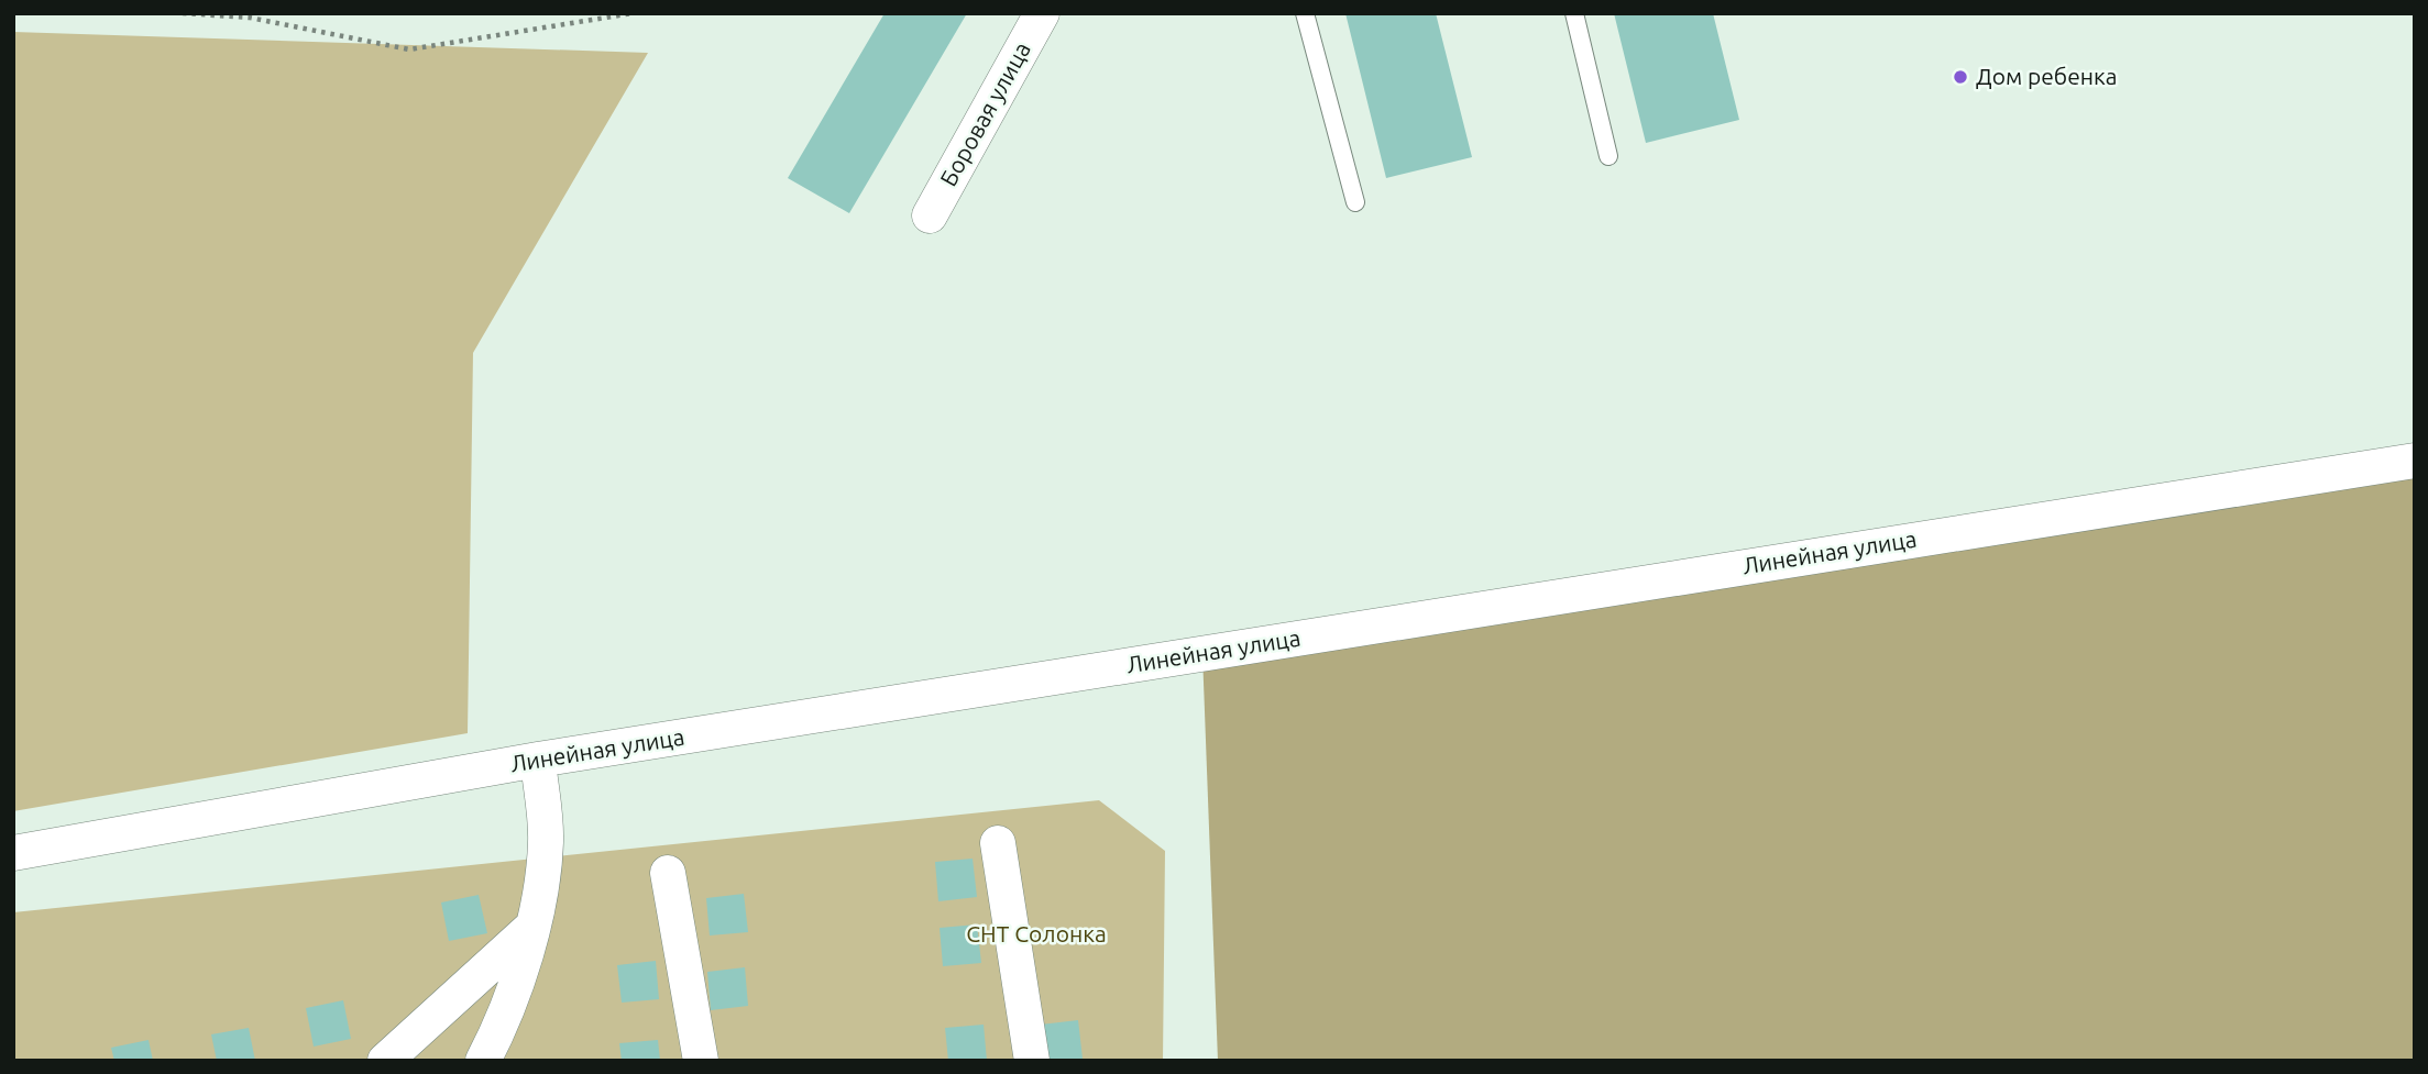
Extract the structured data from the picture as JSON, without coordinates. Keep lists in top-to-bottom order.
{
  "streets": {
    "street": ["Боровая улица", "Линейная улица"]
  },
  "parks": ["СНТ Солонка"],
  "places": ["Дом ребенка"]
}
